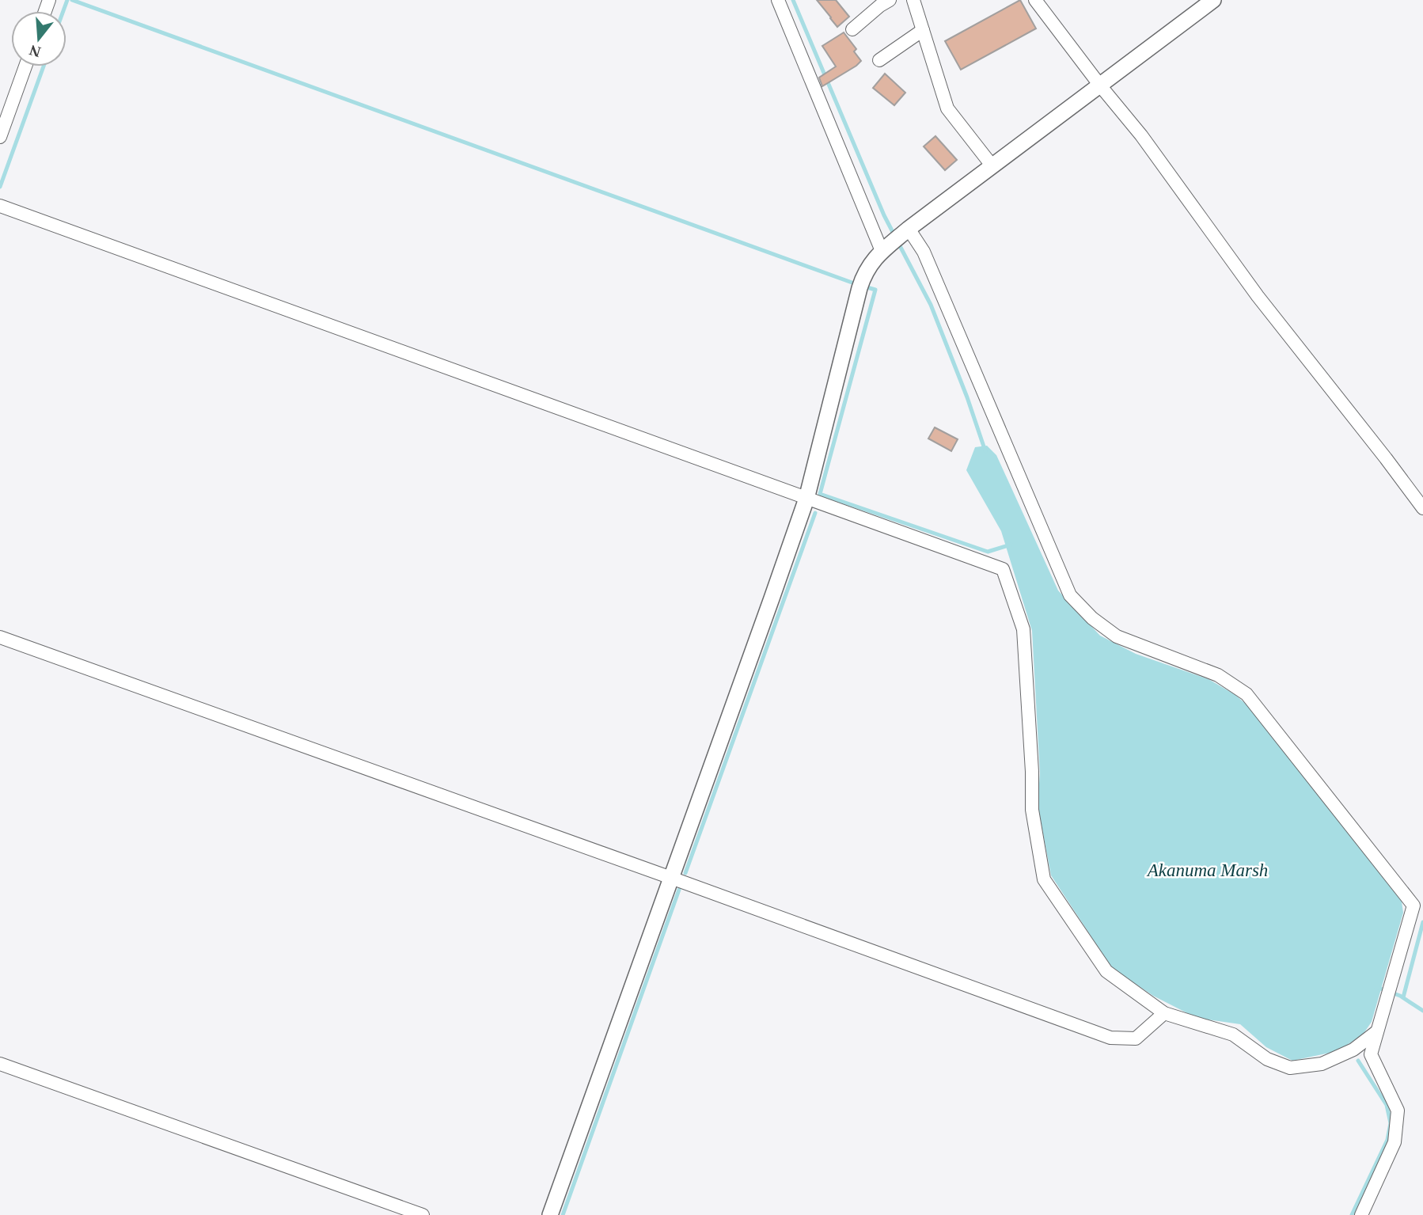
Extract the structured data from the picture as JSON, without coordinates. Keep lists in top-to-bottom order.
{
  "water": ["Akanuma Marsh"],
  "north": "bottom"
}
